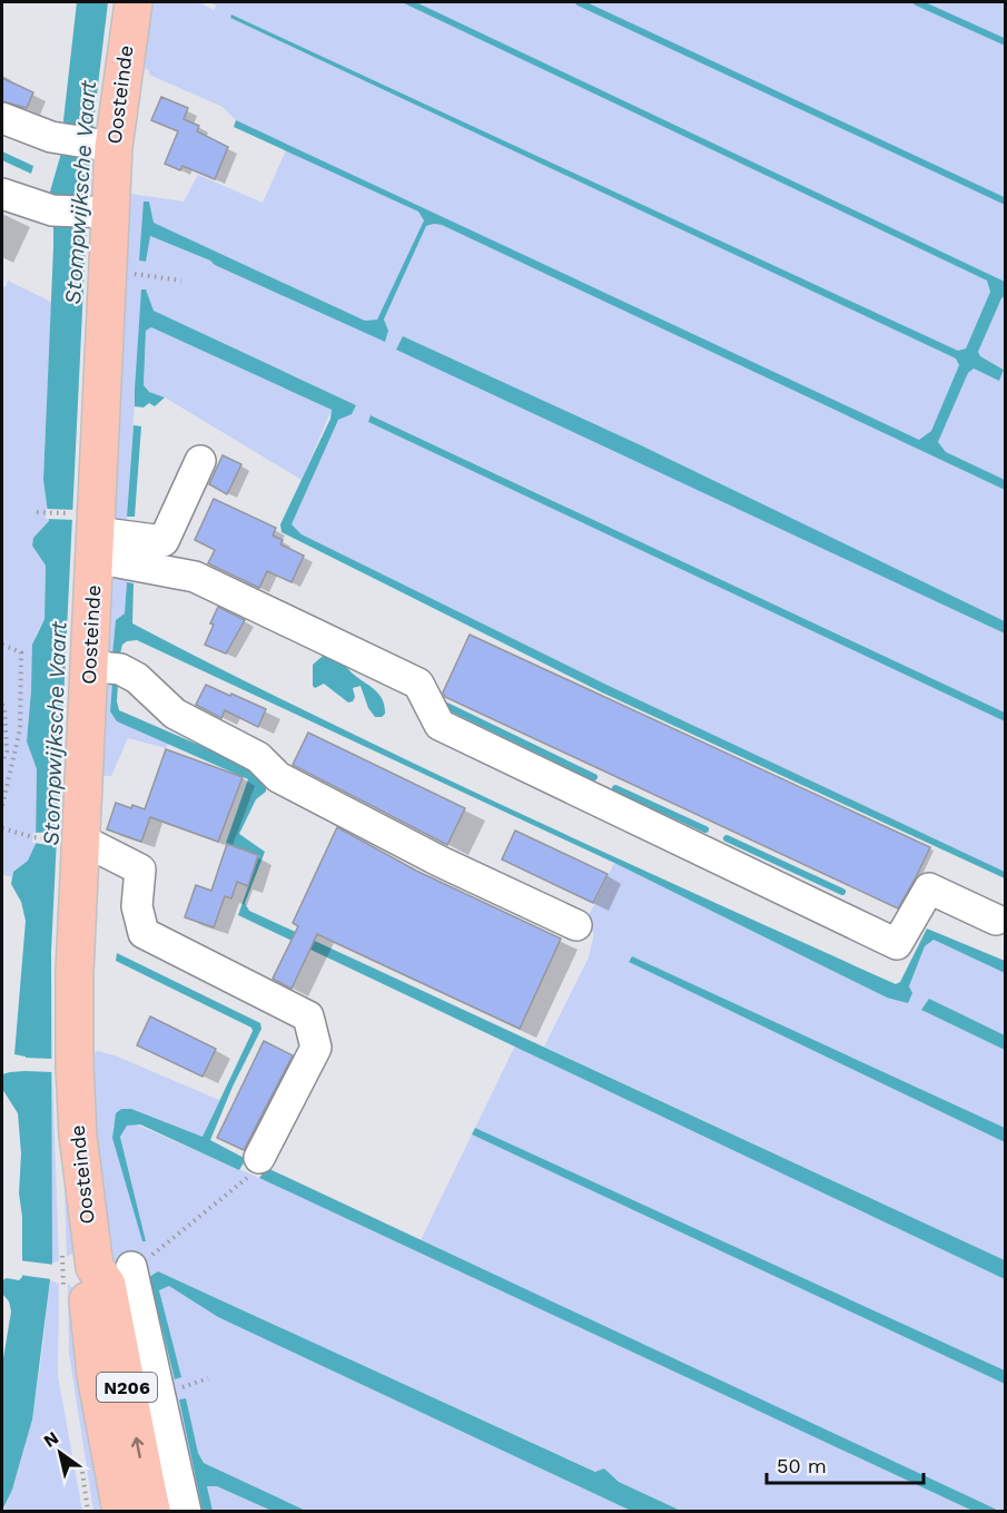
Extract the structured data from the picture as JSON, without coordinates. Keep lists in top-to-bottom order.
{
  "streets": {
    "main road": ["Oosteinde", "N206"]
  },
  "water": ["Stompwijksche Vaart"],
  "scale_bar": "50 m",
  "north": "top left"
}
